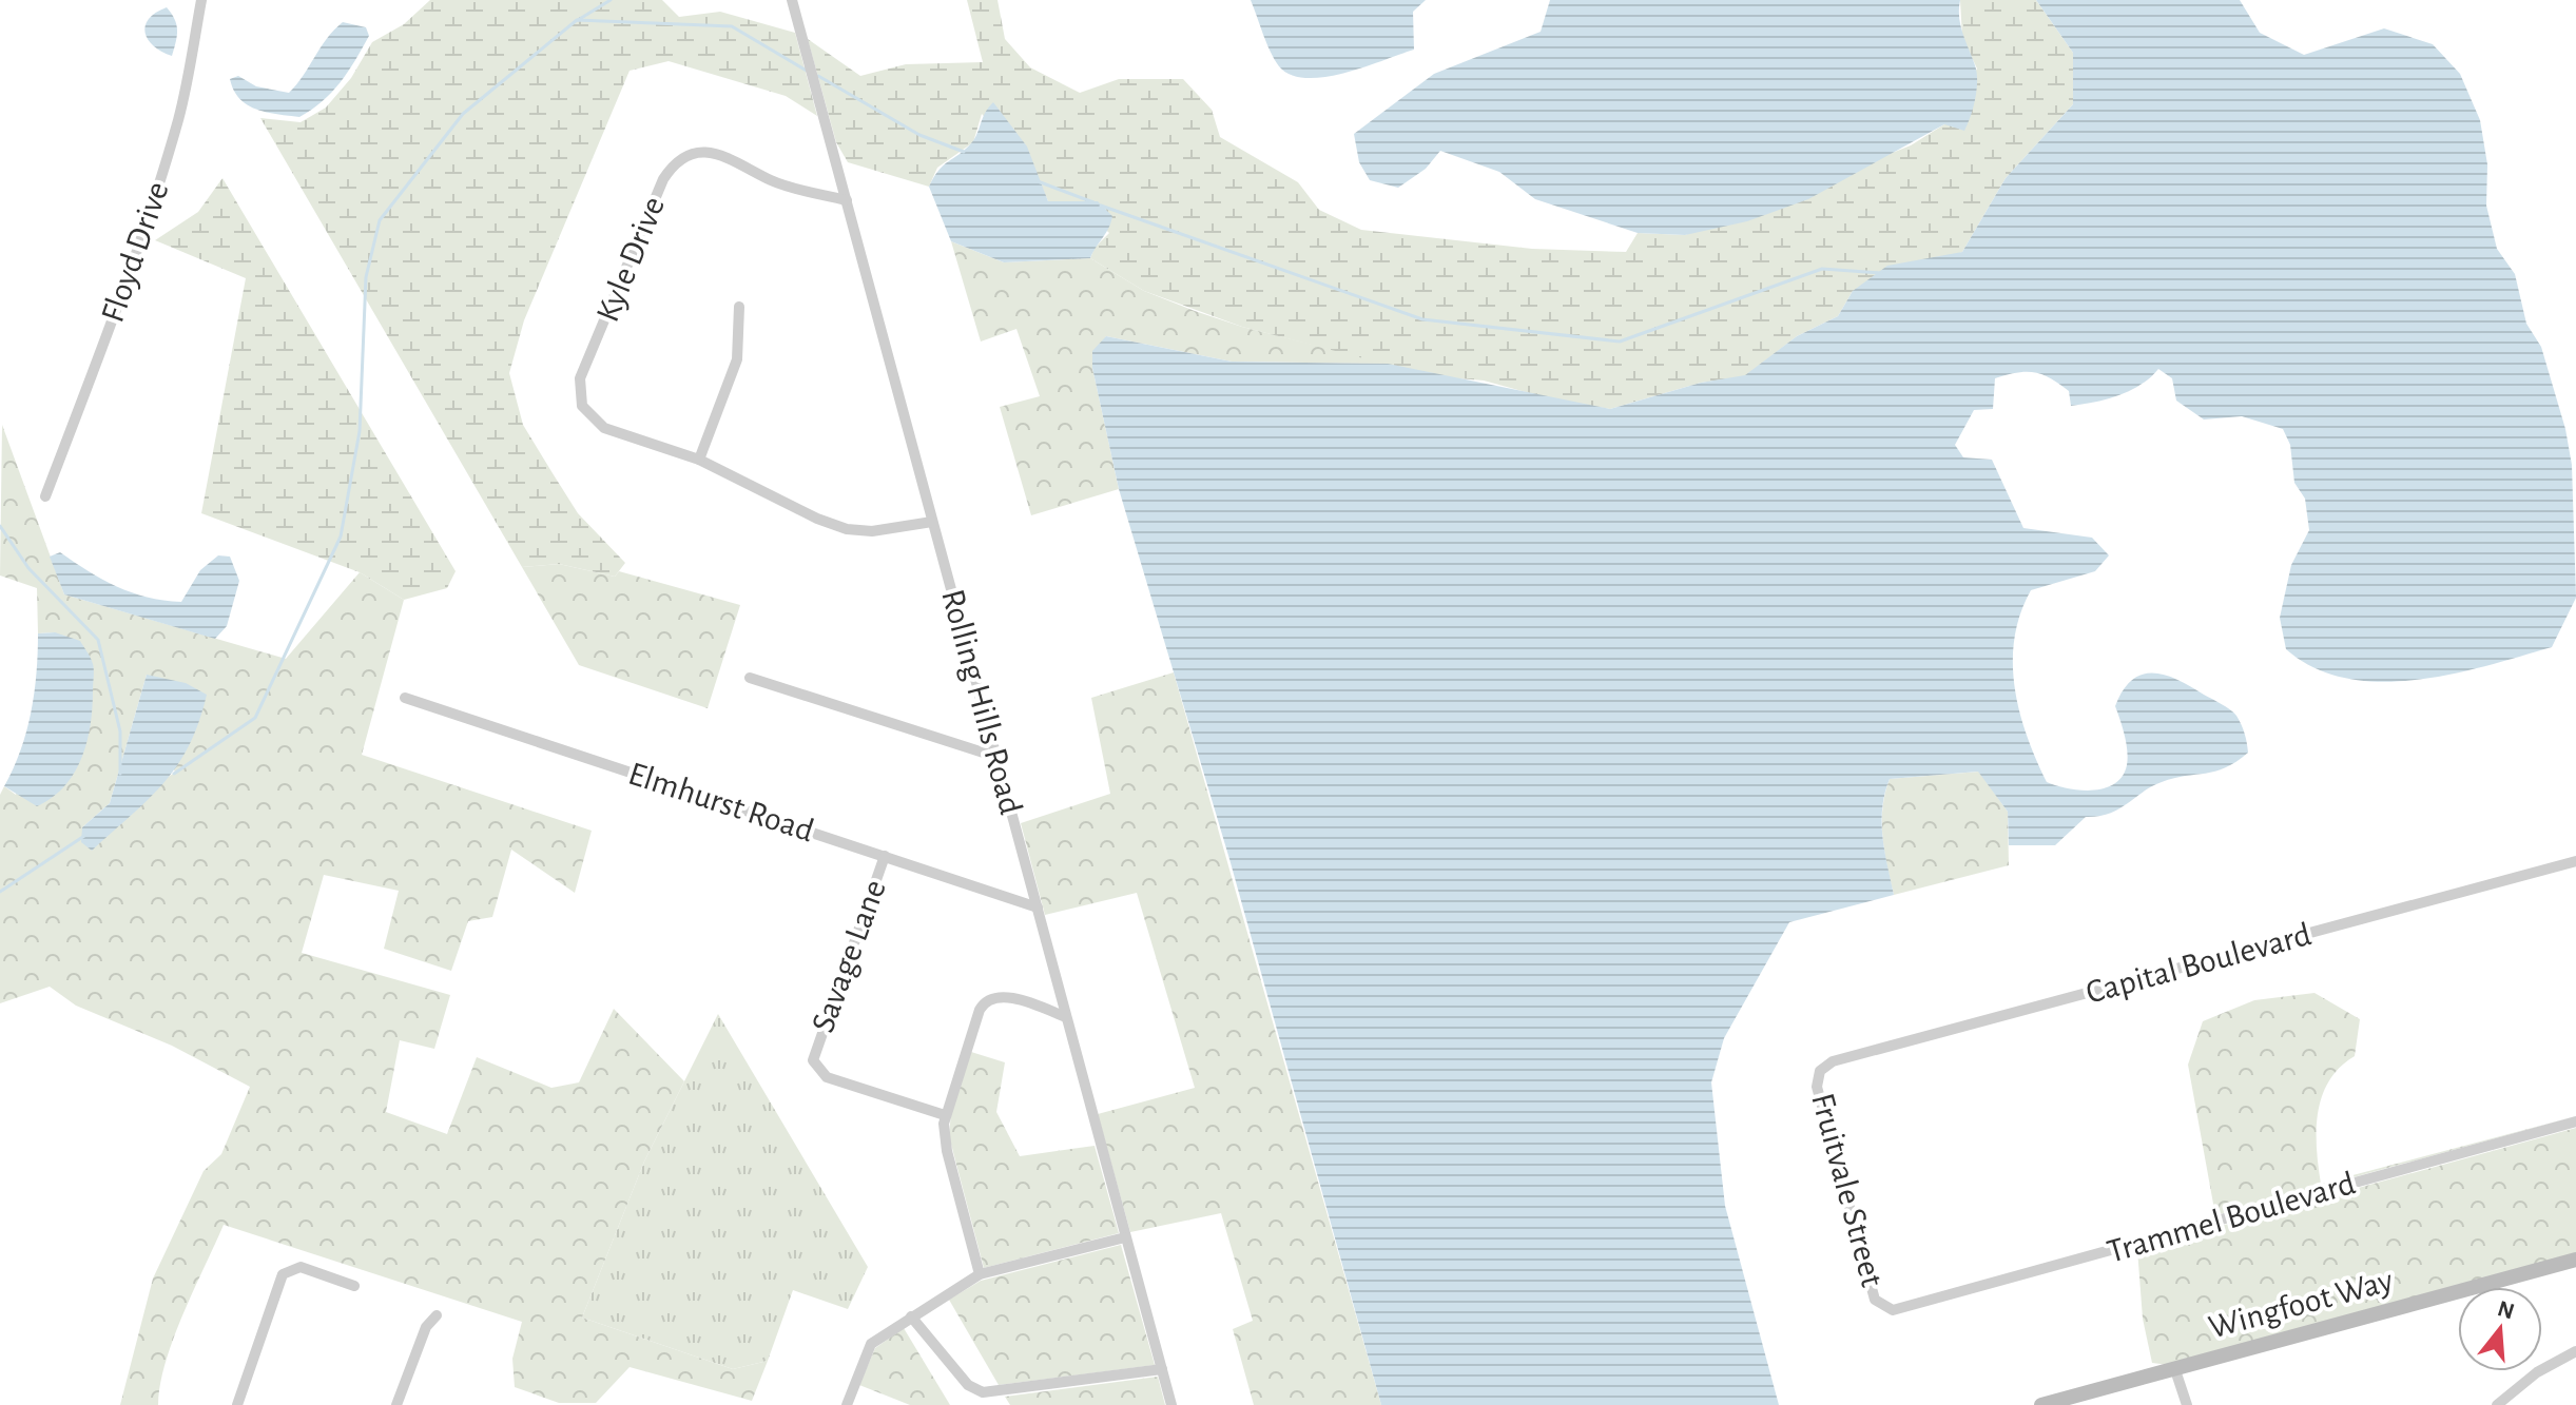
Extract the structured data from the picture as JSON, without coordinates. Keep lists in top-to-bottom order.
{
  "streets": {
    "street": [
      "Floyd Drive",
      "Kyle Drive",
      "Rolling Hills Road",
      "Elmhurst Road",
      "Savage Lane",
      "Capital Boulevard",
      "Fruitvale Street",
      "Trammel Boulevard",
      "Wingfoot Way"
    ]
  },
  "crossings": [
    ["Kyle Drive", "Rolling Hills Road"],
    ["Rolling Hills Road", "Elmhurst Road"],
    ["Elmhurst Road", "Savage Lane"],
    ["Capital Boulevard", "Fruitvale Street"],
    ["Fruitvale Street", "Trammel Boulevard"]
  ],
  "north": "top"
}
